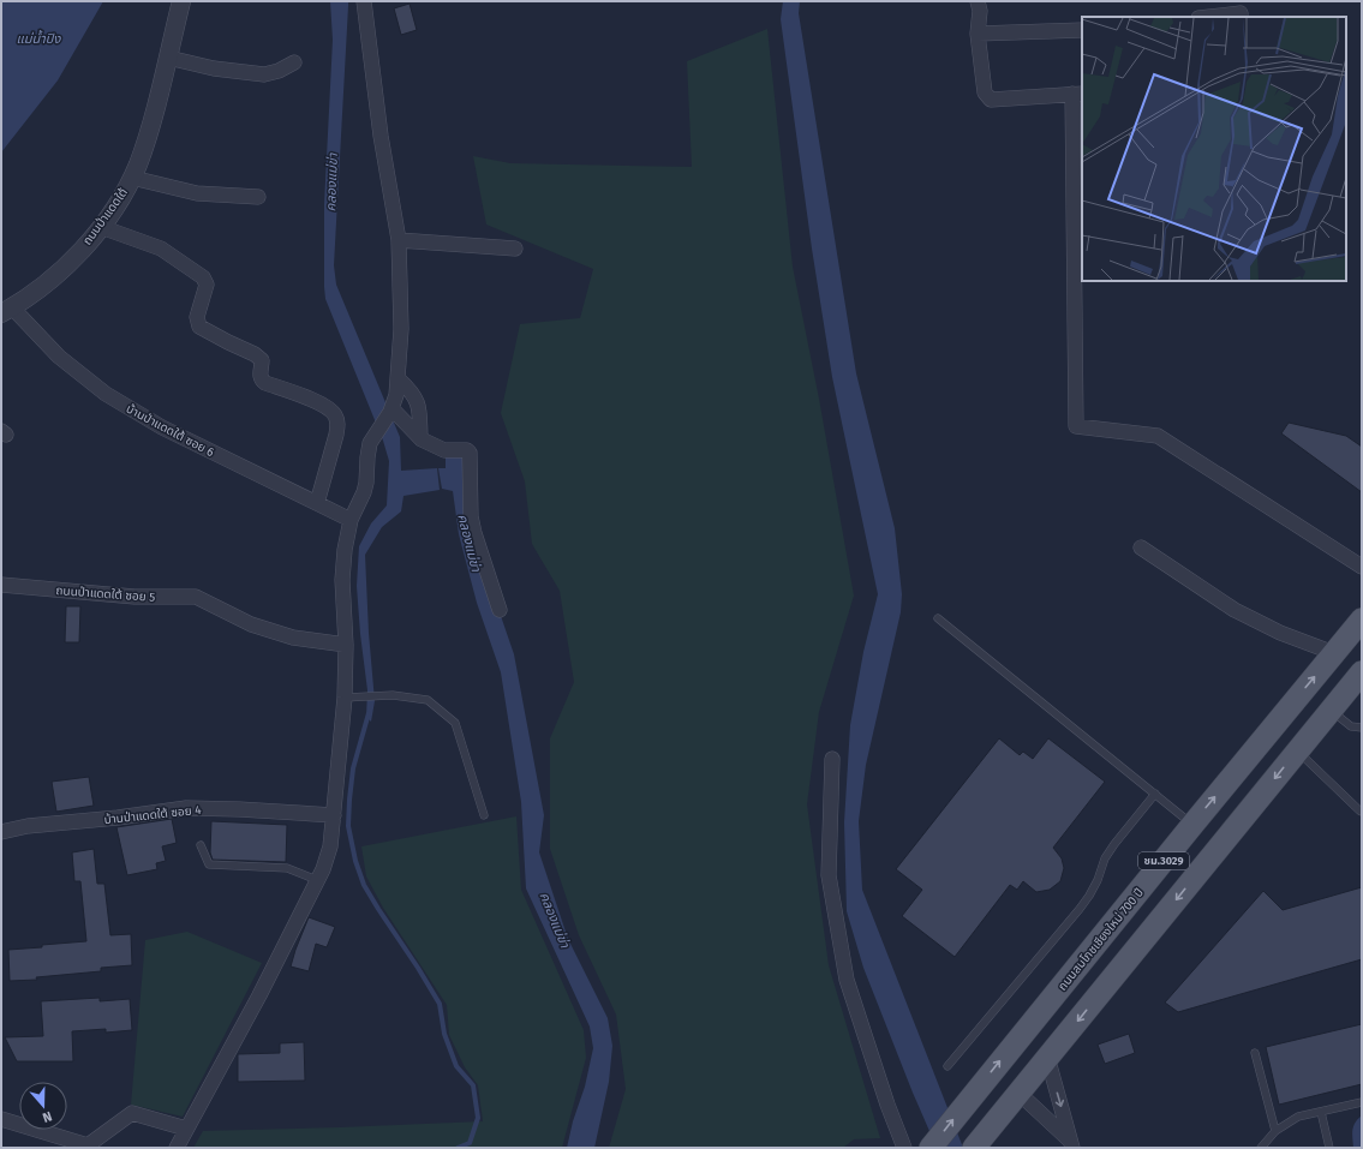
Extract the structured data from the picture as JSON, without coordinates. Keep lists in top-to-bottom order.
{
  "streets": {
    "main road": ["ชม.3029", "ถนนสมโภชเชียงใหม่ 700 ปี"],
    "street": [
      "ถนนป่าแดดใต้",
      "บ้านป่าแดดใต้ ซอย 6",
      "ถนนป่าแดดใต้ ซอย 5",
      "บ้านป่าแดดใต้ ซอย 4"
    ]
  },
  "crossings": [
    ["ถนนป่าแดดใต้", "บ้านป่าแดดใต้ ซอย 6"]
  ],
  "water": ["แม่น้ำปิง", "คลองแม่ข่า"],
  "north": "bottom"
}
